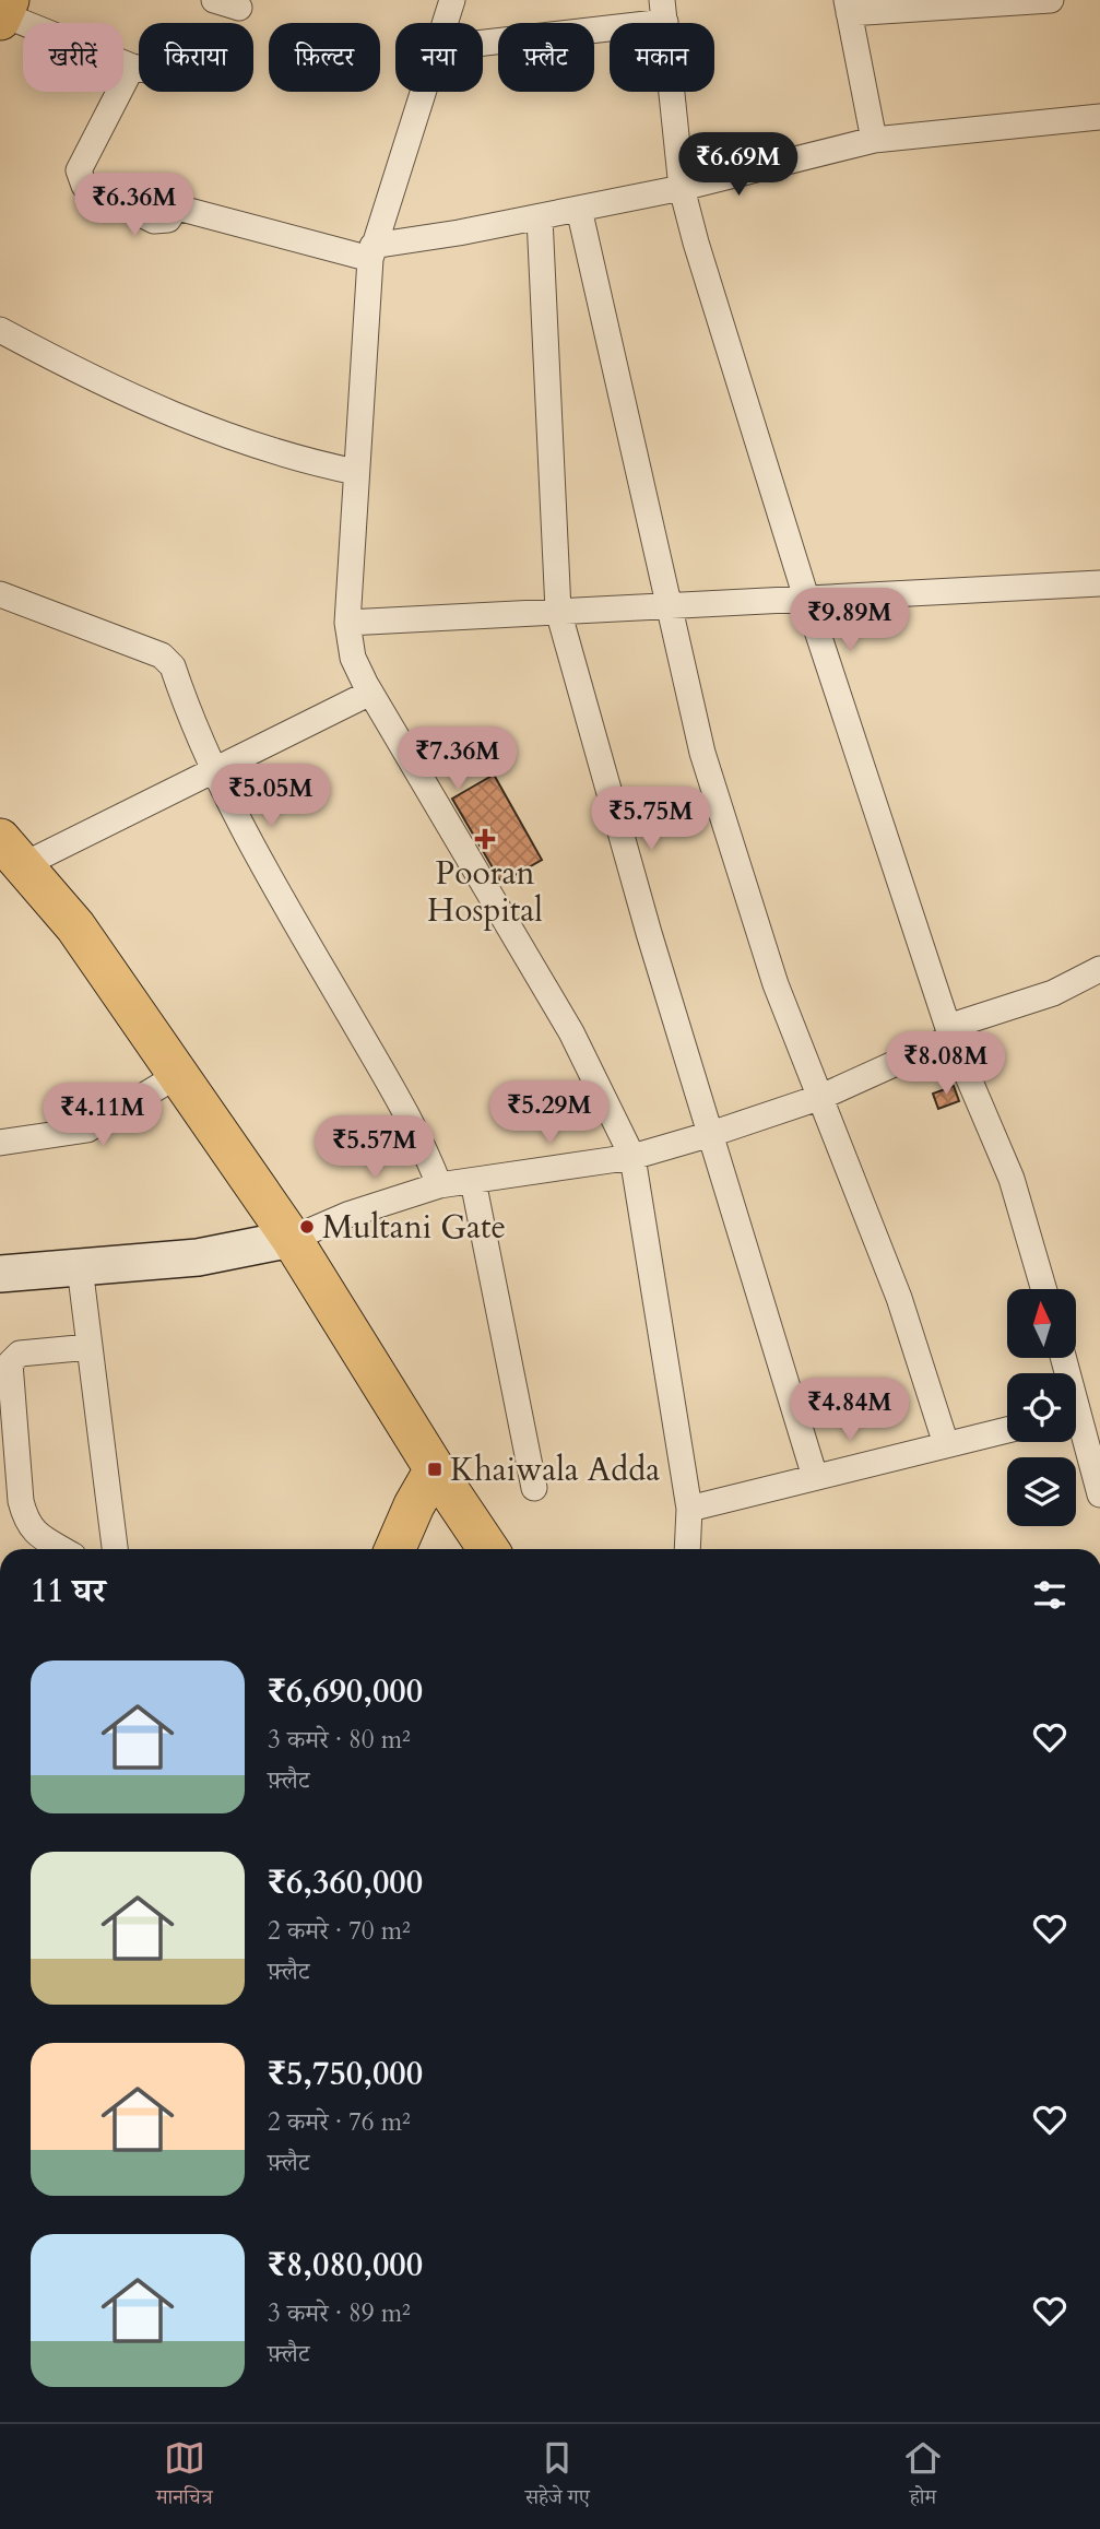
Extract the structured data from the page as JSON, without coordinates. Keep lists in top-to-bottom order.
{
  "places": {
    "health": ["Pooran Hospital"],
    "other": ["Multani Gate"],
    "transit": ["Khaiwala Adda"]
  },
  "north": "top",
  "page": {
    "chip": [
      "खरीदें",
      "किराया",
      "फ़िल्टर",
      "नया",
      "फ़्लैट",
      "मकान"
    ],
    "price": [
      "₹6.69M",
      "₹6.36M",
      "₹9.89M",
      "₹7.36M",
      "₹5.05M",
      "₹5.75M",
      "₹8.08M",
      "₹5.29M",
      "₹4.11M",
      "₹5.57M",
      "₹4.84M"
    ],
    "heading": "11 घर",
    "list": [
      {
        "name": "₹6,690,000",
        "note": "3 कमरे · 80 m² · फ़्लैट"
      },
      {
        "name": "₹6,360,000",
        "note": "2 कमरे · 70 m² · फ़्लैट"
      },
      {
        "name": "₹5,750,000",
        "note": "2 कमरे · 76 m² · फ़्लैट"
      },
      {
        "name": "₹8,080,000",
        "note": "3 कमरे · 89 m² · फ़्लैट"
      }
    ],
    "tabs": ["मानचित्र", "सहेजे गए", "होम"]
  }
}
